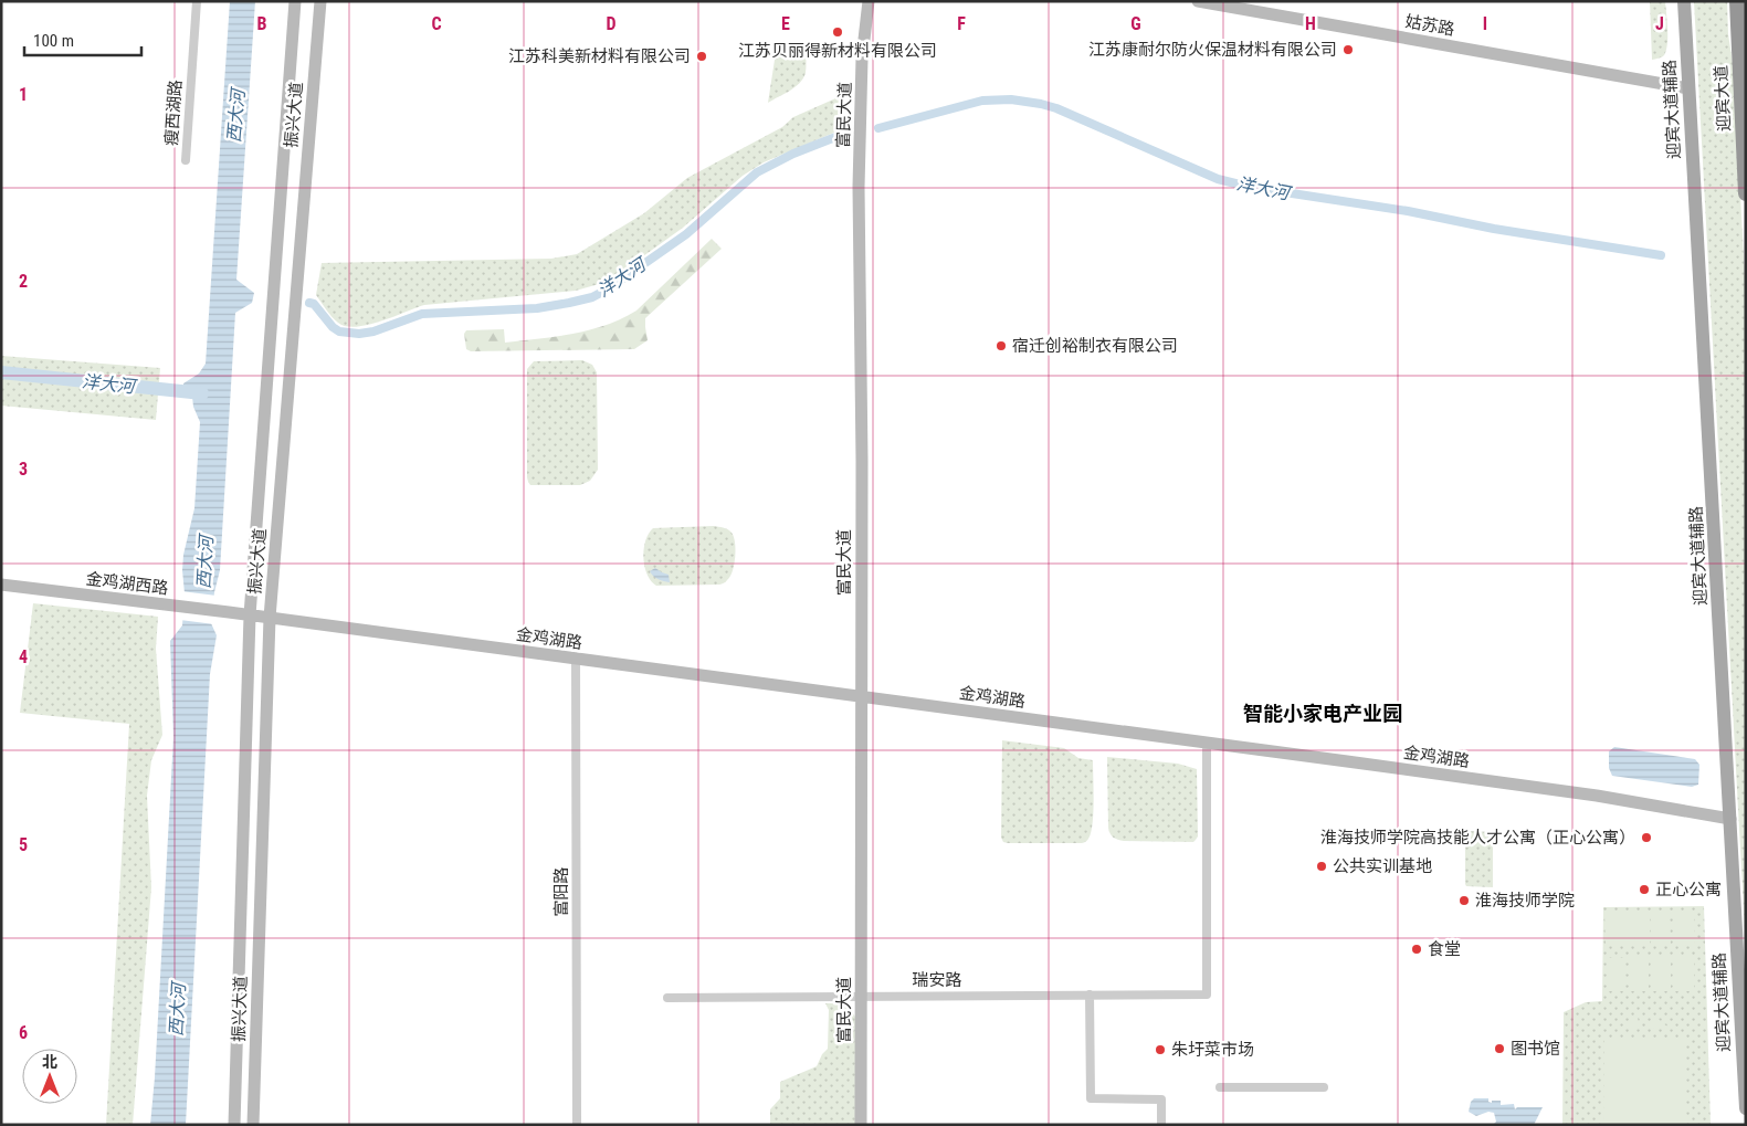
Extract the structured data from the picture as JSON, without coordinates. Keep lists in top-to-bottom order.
{
  "streets": {
    "highway": ["迎宾大道"],
    "main road": ["迎宾大道辅路"],
    "street": [
      "姑苏路",
      "瘦西湖路",
      "振兴大道",
      "富民大道",
      "金鸡湖西路",
      "金鸡湖路",
      "富阳路",
      "瑞安路"
    ]
  },
  "crossings": [
    ["姑苏路", "迎宾大道辅路"],
    ["迎宾大道辅路", "金鸡湖路"],
    ["振兴大道", "金鸡湖西路"],
    ["振兴大道", "金鸡湖路"],
    ["富民大道", "金鸡湖路"],
    ["富民大道", "瑞安路"],
    ["金鸡湖西路", "金鸡湖路"],
    ["金鸡湖路", "富阳路"],
    ["金鸡湖路", "瑞安路"]
  ],
  "districts": ["智能小家电产业园"],
  "water": ["西大河", "洋大河"],
  "places": [
    "江苏贝丽得新材料有限公司",
    "江苏康耐尔防火保温材料有限公司",
    "江苏科美新材料有限公司",
    "宿迁创裕制衣有限公司",
    "淮海技师学院高技能人才公寓（正心公寓）",
    "公共实训基地",
    "正心公寓",
    "淮海技师学院",
    "食堂",
    "图书馆",
    "朱圩菜市场"
  ],
  "scale_bar": "100 m",
  "north": "top",
  "grid": {
    "columns": [
      "B",
      "C",
      "D",
      "E",
      "F",
      "G",
      "H",
      "I",
      "J"
    ],
    "rows": [
      "1",
      "2",
      "3",
      "4",
      "5",
      "6"
    ]
  }
}
